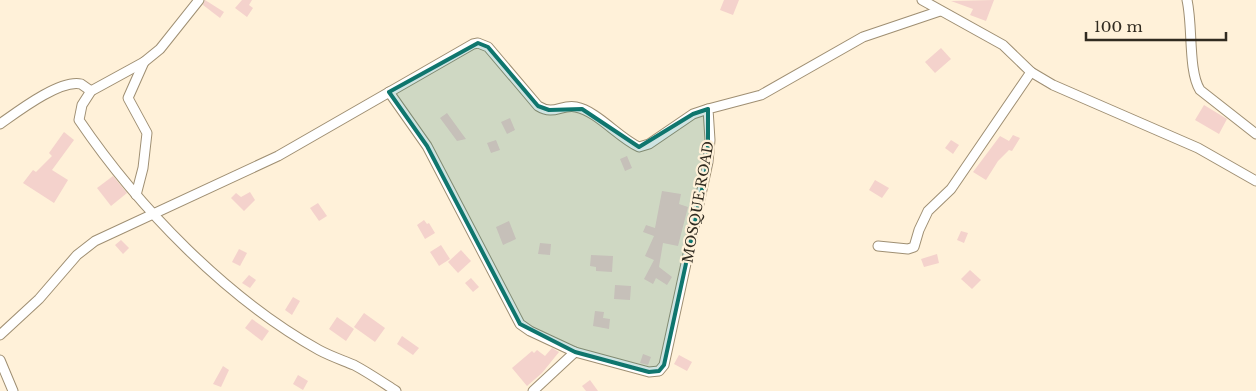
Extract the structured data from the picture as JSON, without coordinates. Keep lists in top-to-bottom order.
{
  "streets": {
    "street": ["MOSQUE ROAD"]
  },
  "scale_bar": "100 m"
}
